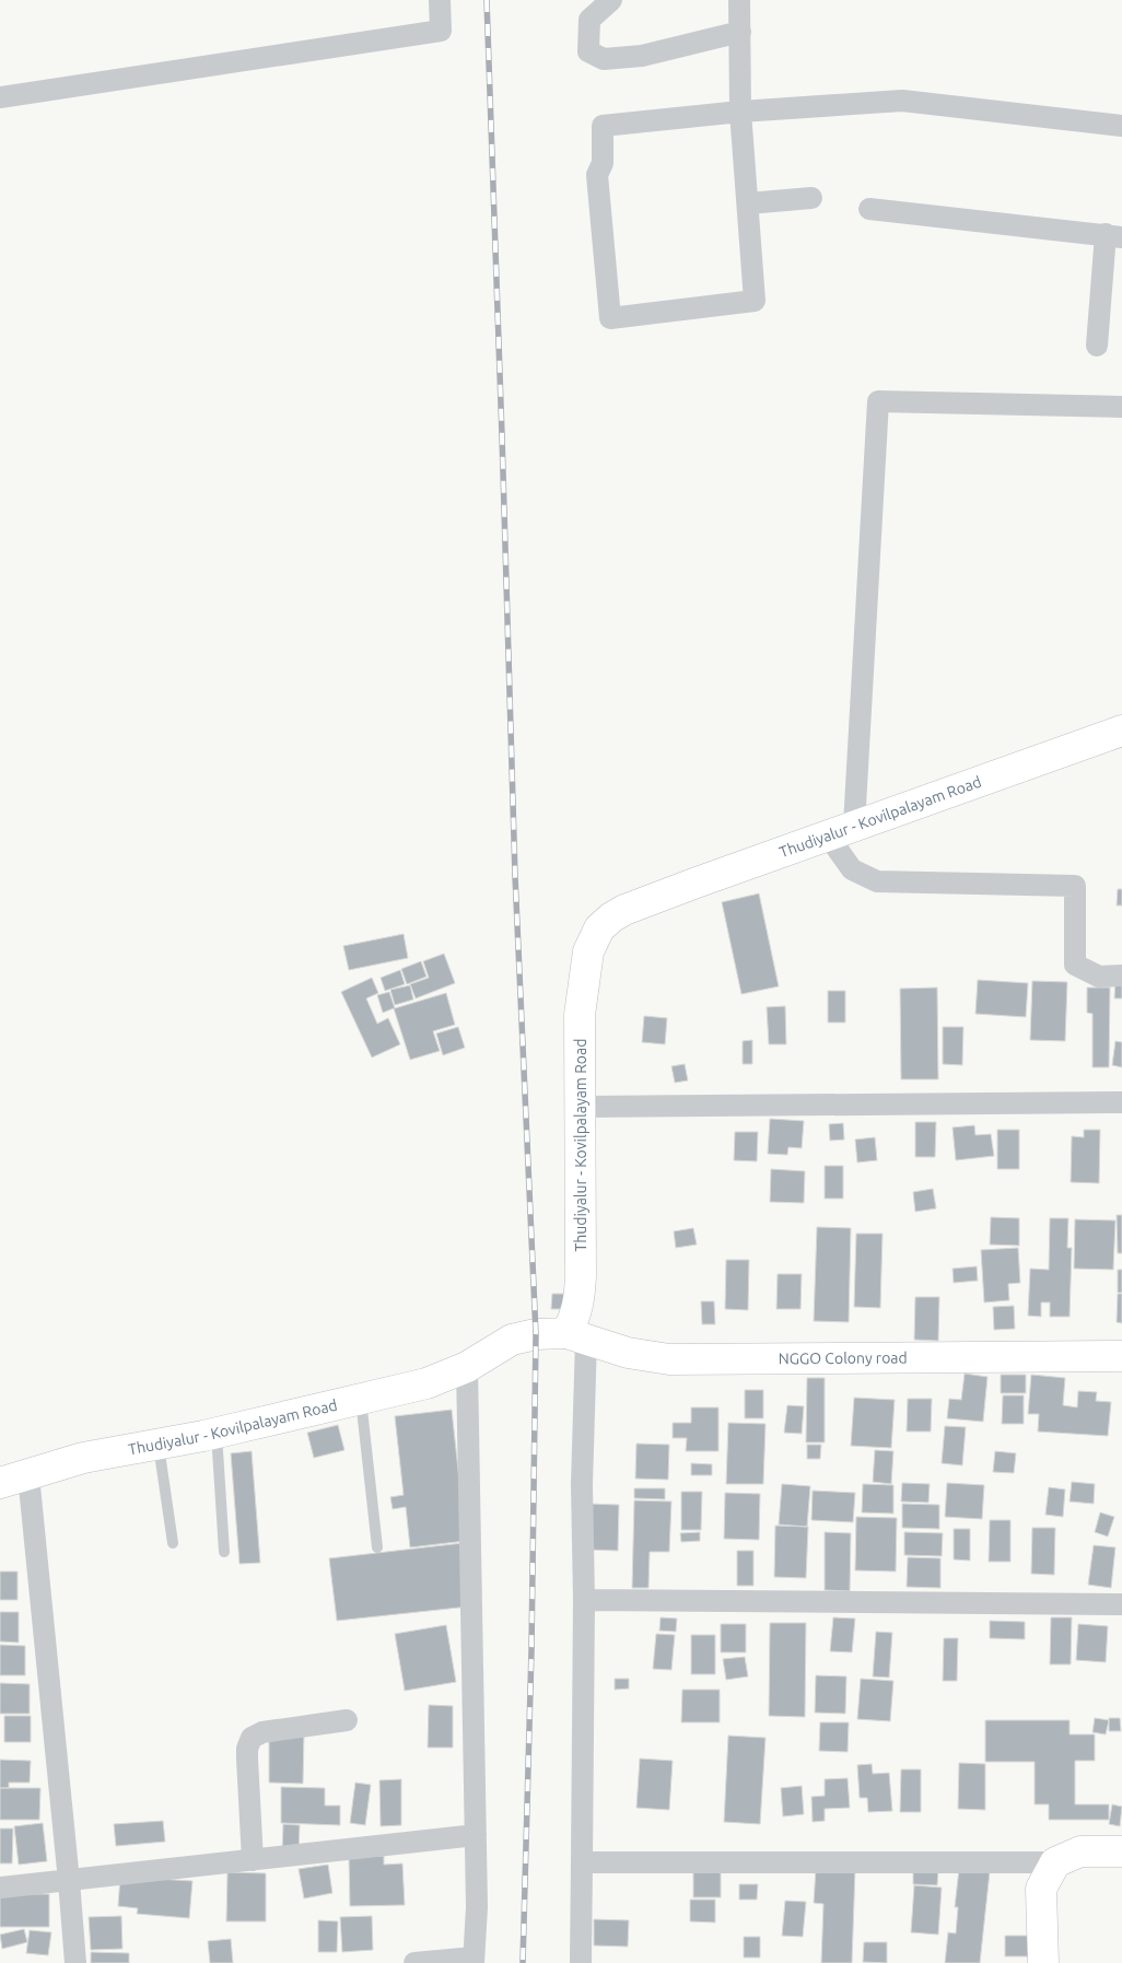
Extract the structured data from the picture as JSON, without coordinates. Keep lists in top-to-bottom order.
{
  "streets": {
    "main road": ["Thudiyalur - Kovilpalayam Road", "NGGO Colony road"]
  },
  "crossings": [
    ["Thudiyalur - Kovilpalayam Road", "NGGO Colony road"]
  ]
}
